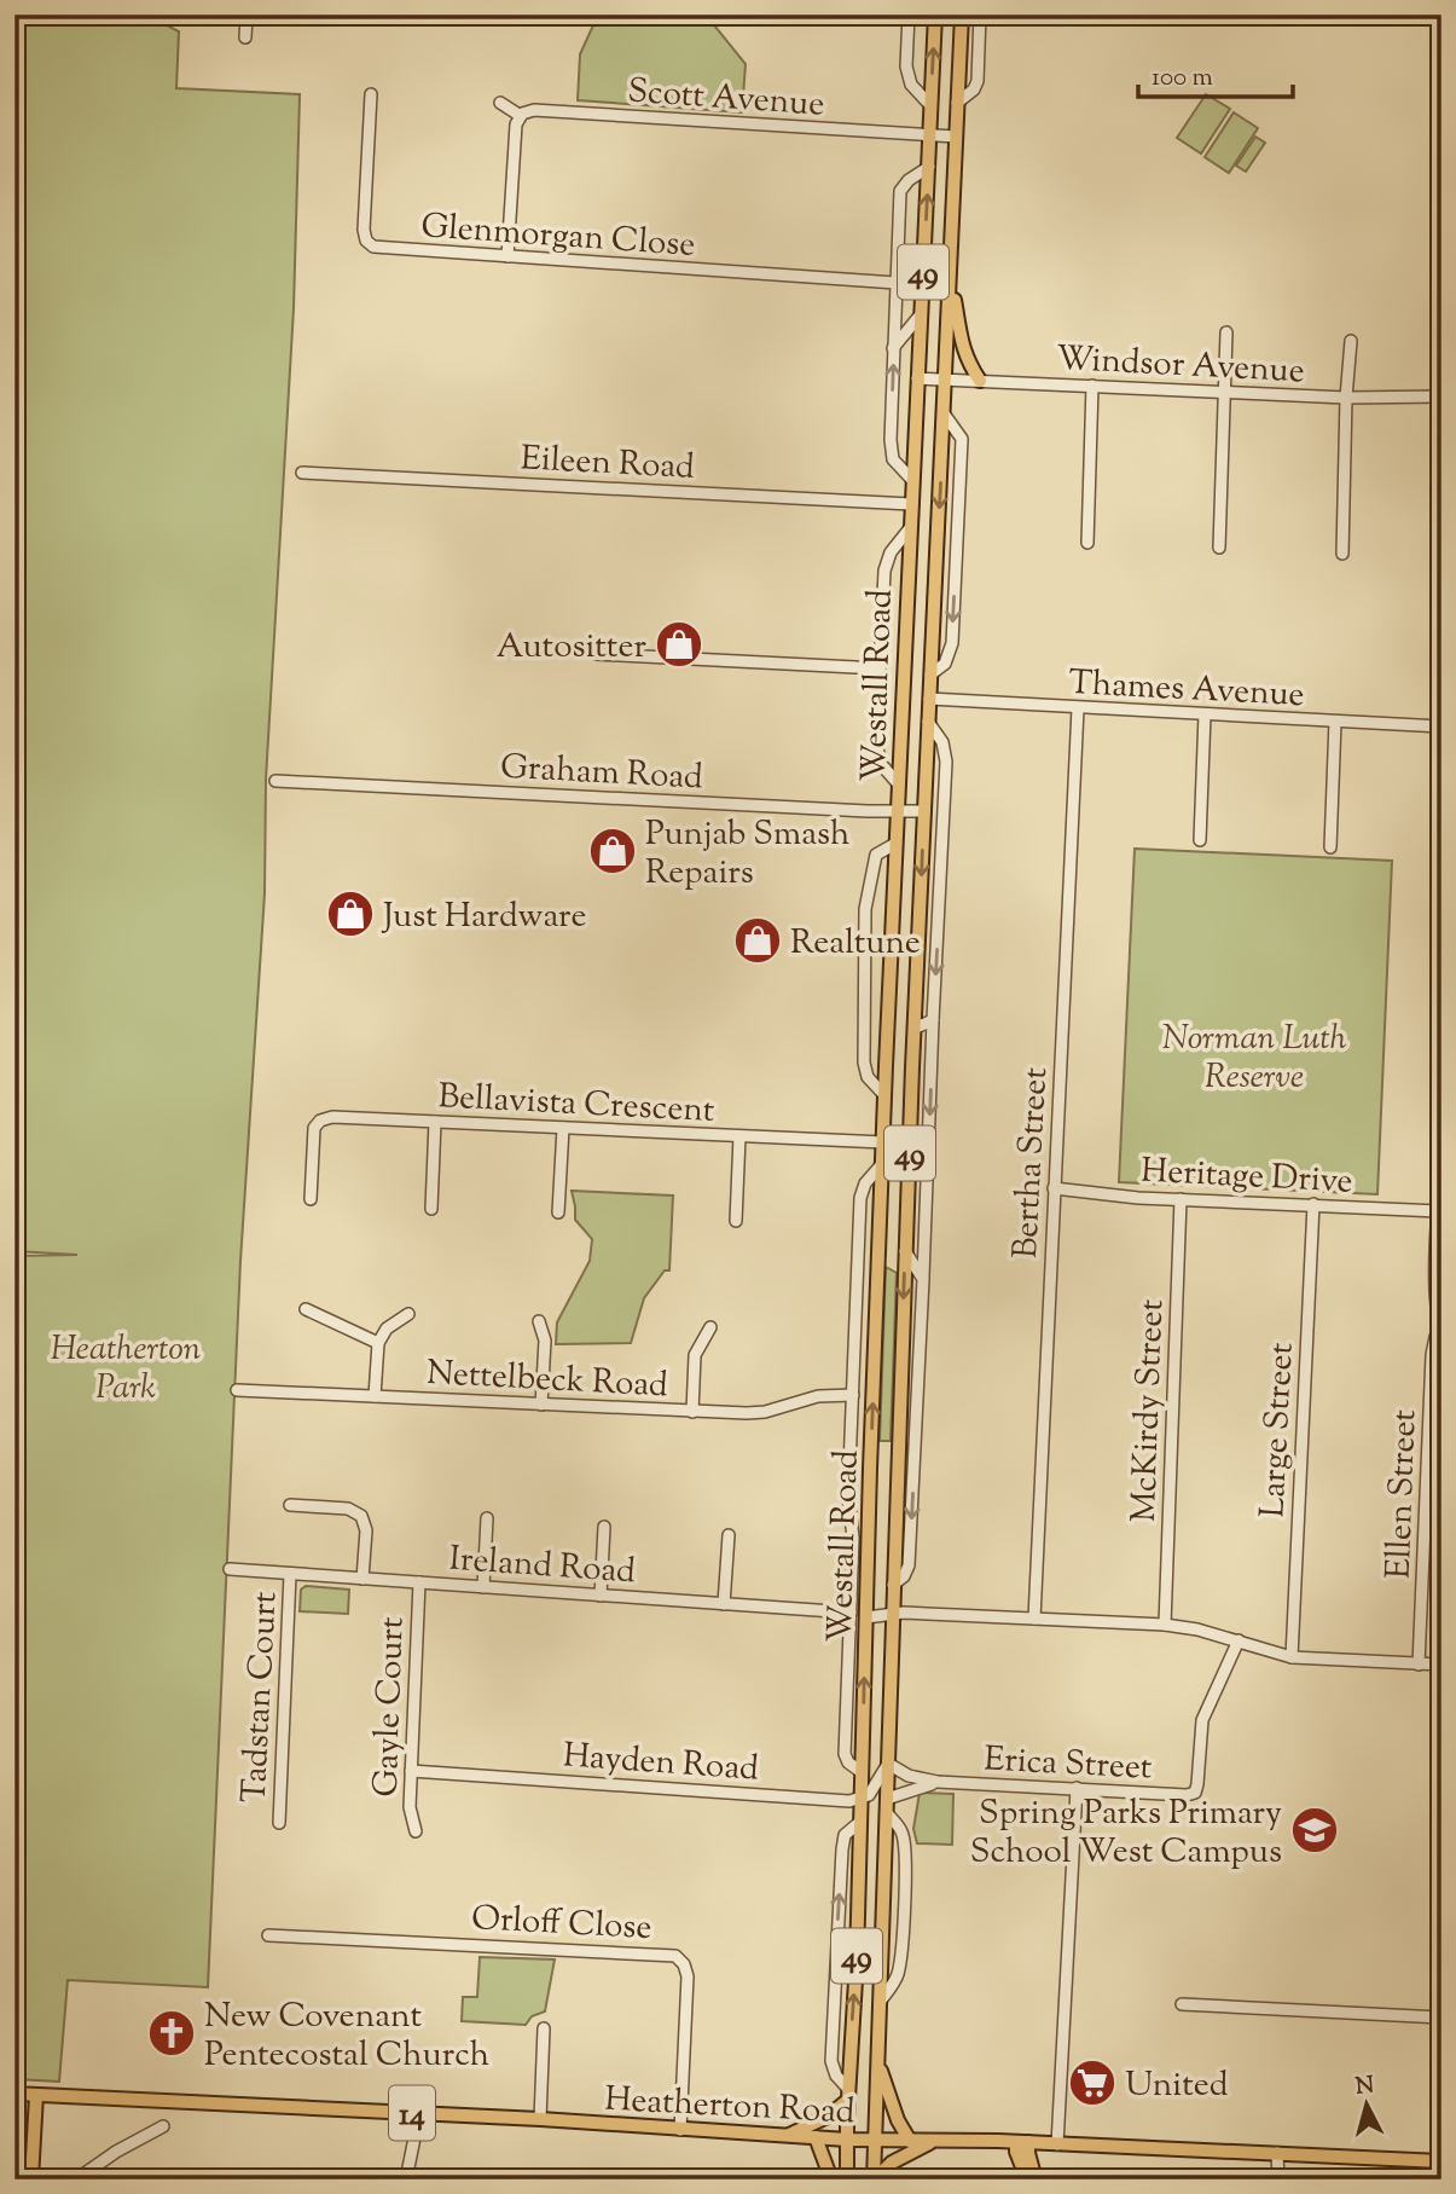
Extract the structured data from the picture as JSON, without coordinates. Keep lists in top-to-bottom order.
{
  "streets": {
    "main road": [
      "49",
      "Westall Road",
      "Heatherton Road",
      "14"
    ],
    "street": [
      "Scott Avenue",
      "Glenmorgan Close",
      "Windsor Avenue",
      "Eileen Road",
      "Thames Avenue",
      "Graham Road",
      "Bellavista Crescent",
      "Bertha Street",
      "Heritage Drive",
      "Nettelbeck Road",
      "McKirdy Street",
      "Large Street",
      "Ellen Street",
      "Ireland Road",
      "Tadstan Court",
      "Gayle Court",
      "Hayden Road",
      "Erica Street",
      "Orloff Close"
    ]
  },
  "crossings": [
    ["Scott Avenue", "Westall Road"],
    ["Glenmorgan Close", "Westall Road"],
    ["49", "Westall Road"],
    ["49", "Heatherton Road"],
    ["Windsor Avenue", "Westall Road"],
    ["Eileen Road", "Westall Road"],
    ["Westall Road", "Thames Avenue"],
    ["Westall Road", "Graham Road"],
    ["Westall Road", "Bellavista Crescent"],
    ["Westall Road", "Nettelbeck Road"],
    ["Westall Road", "Ireland Road"],
    ["Westall Road", "Hayden Road"],
    ["Westall Road", "Erica Street"],
    ["Westall Road", "Heatherton Road"],
    ["Thames Avenue", "Bertha Street"],
    ["Bertha Street", "Heritage Drive"],
    ["Heritage Drive", "McKirdy Street"],
    ["Heritage Drive", "Large Street"],
    ["Heritage Drive", "Ellen Street"],
    ["Ireland Road", "Tadstan Court"],
    ["Ireland Road", "Gayle Court"],
    ["Gayle Court", "Hayden Road"],
    ["Orloff Close", "Heatherton Road"]
  ],
  "parks": ["Norman Luth Reserve", "Heatherton Park"],
  "places": {
    "shop": [
      "Autositter",
      "Punjab Smash Repairs",
      "Just Hardware",
      "Realtune"
    ],
    "school or university": ["Spring Parks Primary School West Campus"],
    "church": ["New Covenant Pentecostal Church"],
    "supermarket": ["United"]
  },
  "scale_bar": "100 m",
  "north": "top"
}
